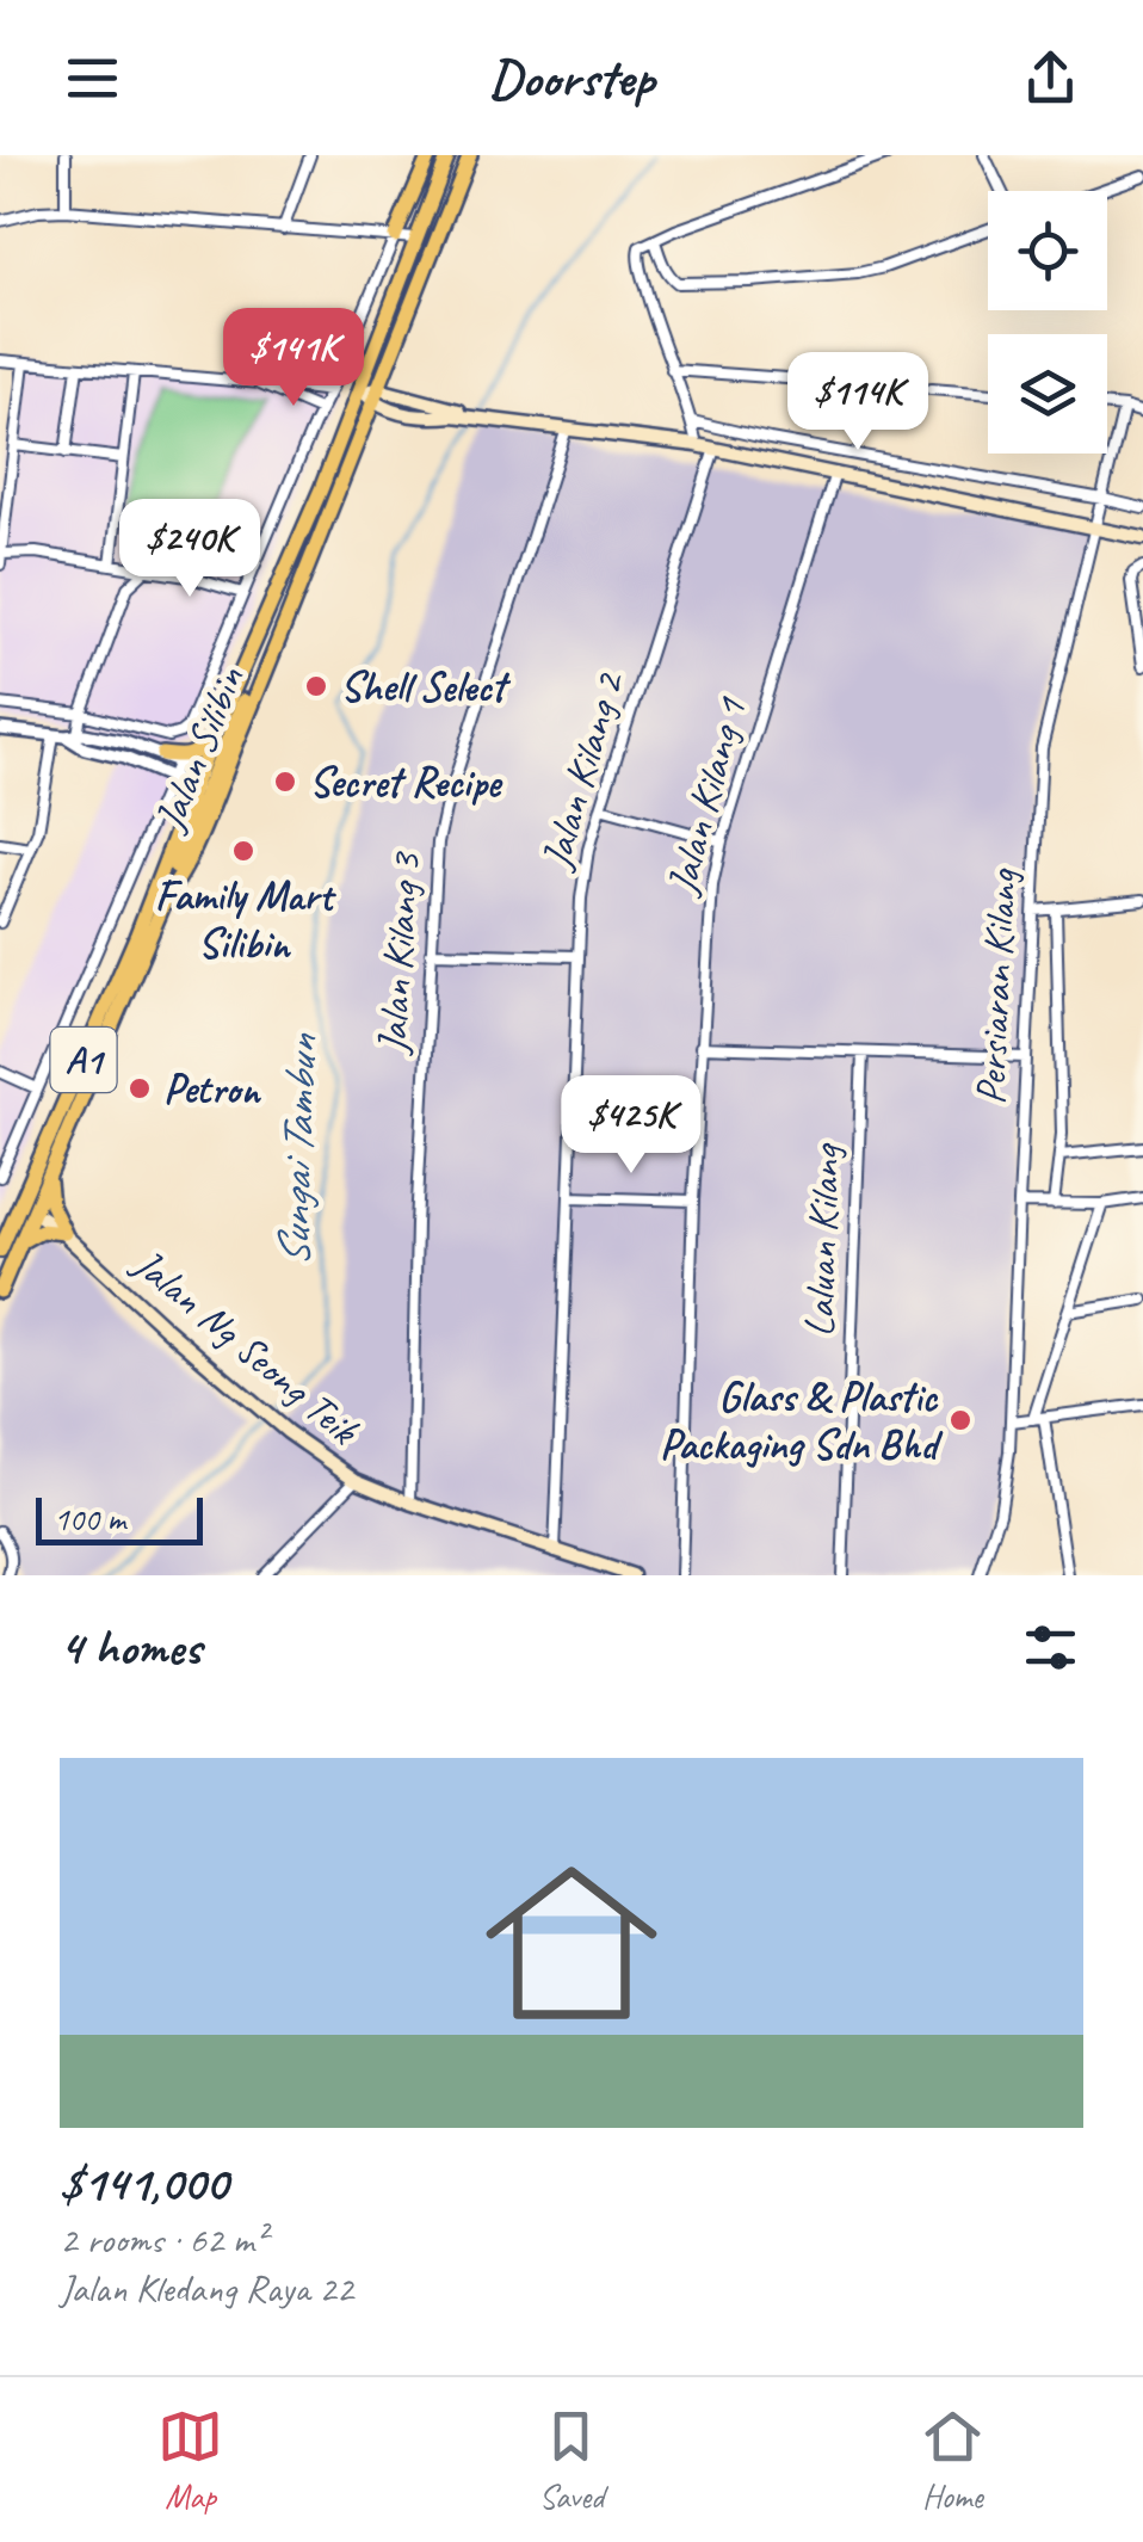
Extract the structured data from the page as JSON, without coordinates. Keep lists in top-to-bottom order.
{
  "streets": {
    "main road": ["Jalan Silibin", "A1", "Jalan Ng Seong Teik"],
    "street": [
      "Jalan Kilang 2",
      "Jalan Kilang 1",
      "Jalan Kilang 3",
      "Persiaran Kilang",
      "Laluan Kilang"
    ]
  },
  "crossings": [
    ["Jalan Silibin", "Jalan Ng Seong Teik"],
    ["Jalan Kilang 2", "Jalan Ng Seong Teik"],
    ["Jalan Kilang 3", "Jalan Ng Seong Teik"]
  ],
  "water": ["Sungai Tambun"],
  "places": [
    "Shell Select",
    "Secret Recipe",
    "Family Mart Silibin",
    "Petron",
    "Glass & Plastic Packaging Sdn Bhd"
  ],
  "scale_bar": "100 m",
  "page": {
    "header": "Doorstep",
    "price": [
      "$141K",
      "$114K",
      "$240K",
      "$425K"
    ],
    "scale": "100 m",
    "heading": "4 homes",
    "list": [
      {
        "name": "$141,000",
        "note": "2 rooms · 62 m² · Jalan Kledang Raya 22"
      }
    ],
    "tabs": ["Map", "Saved", "Home"]
  }
}
